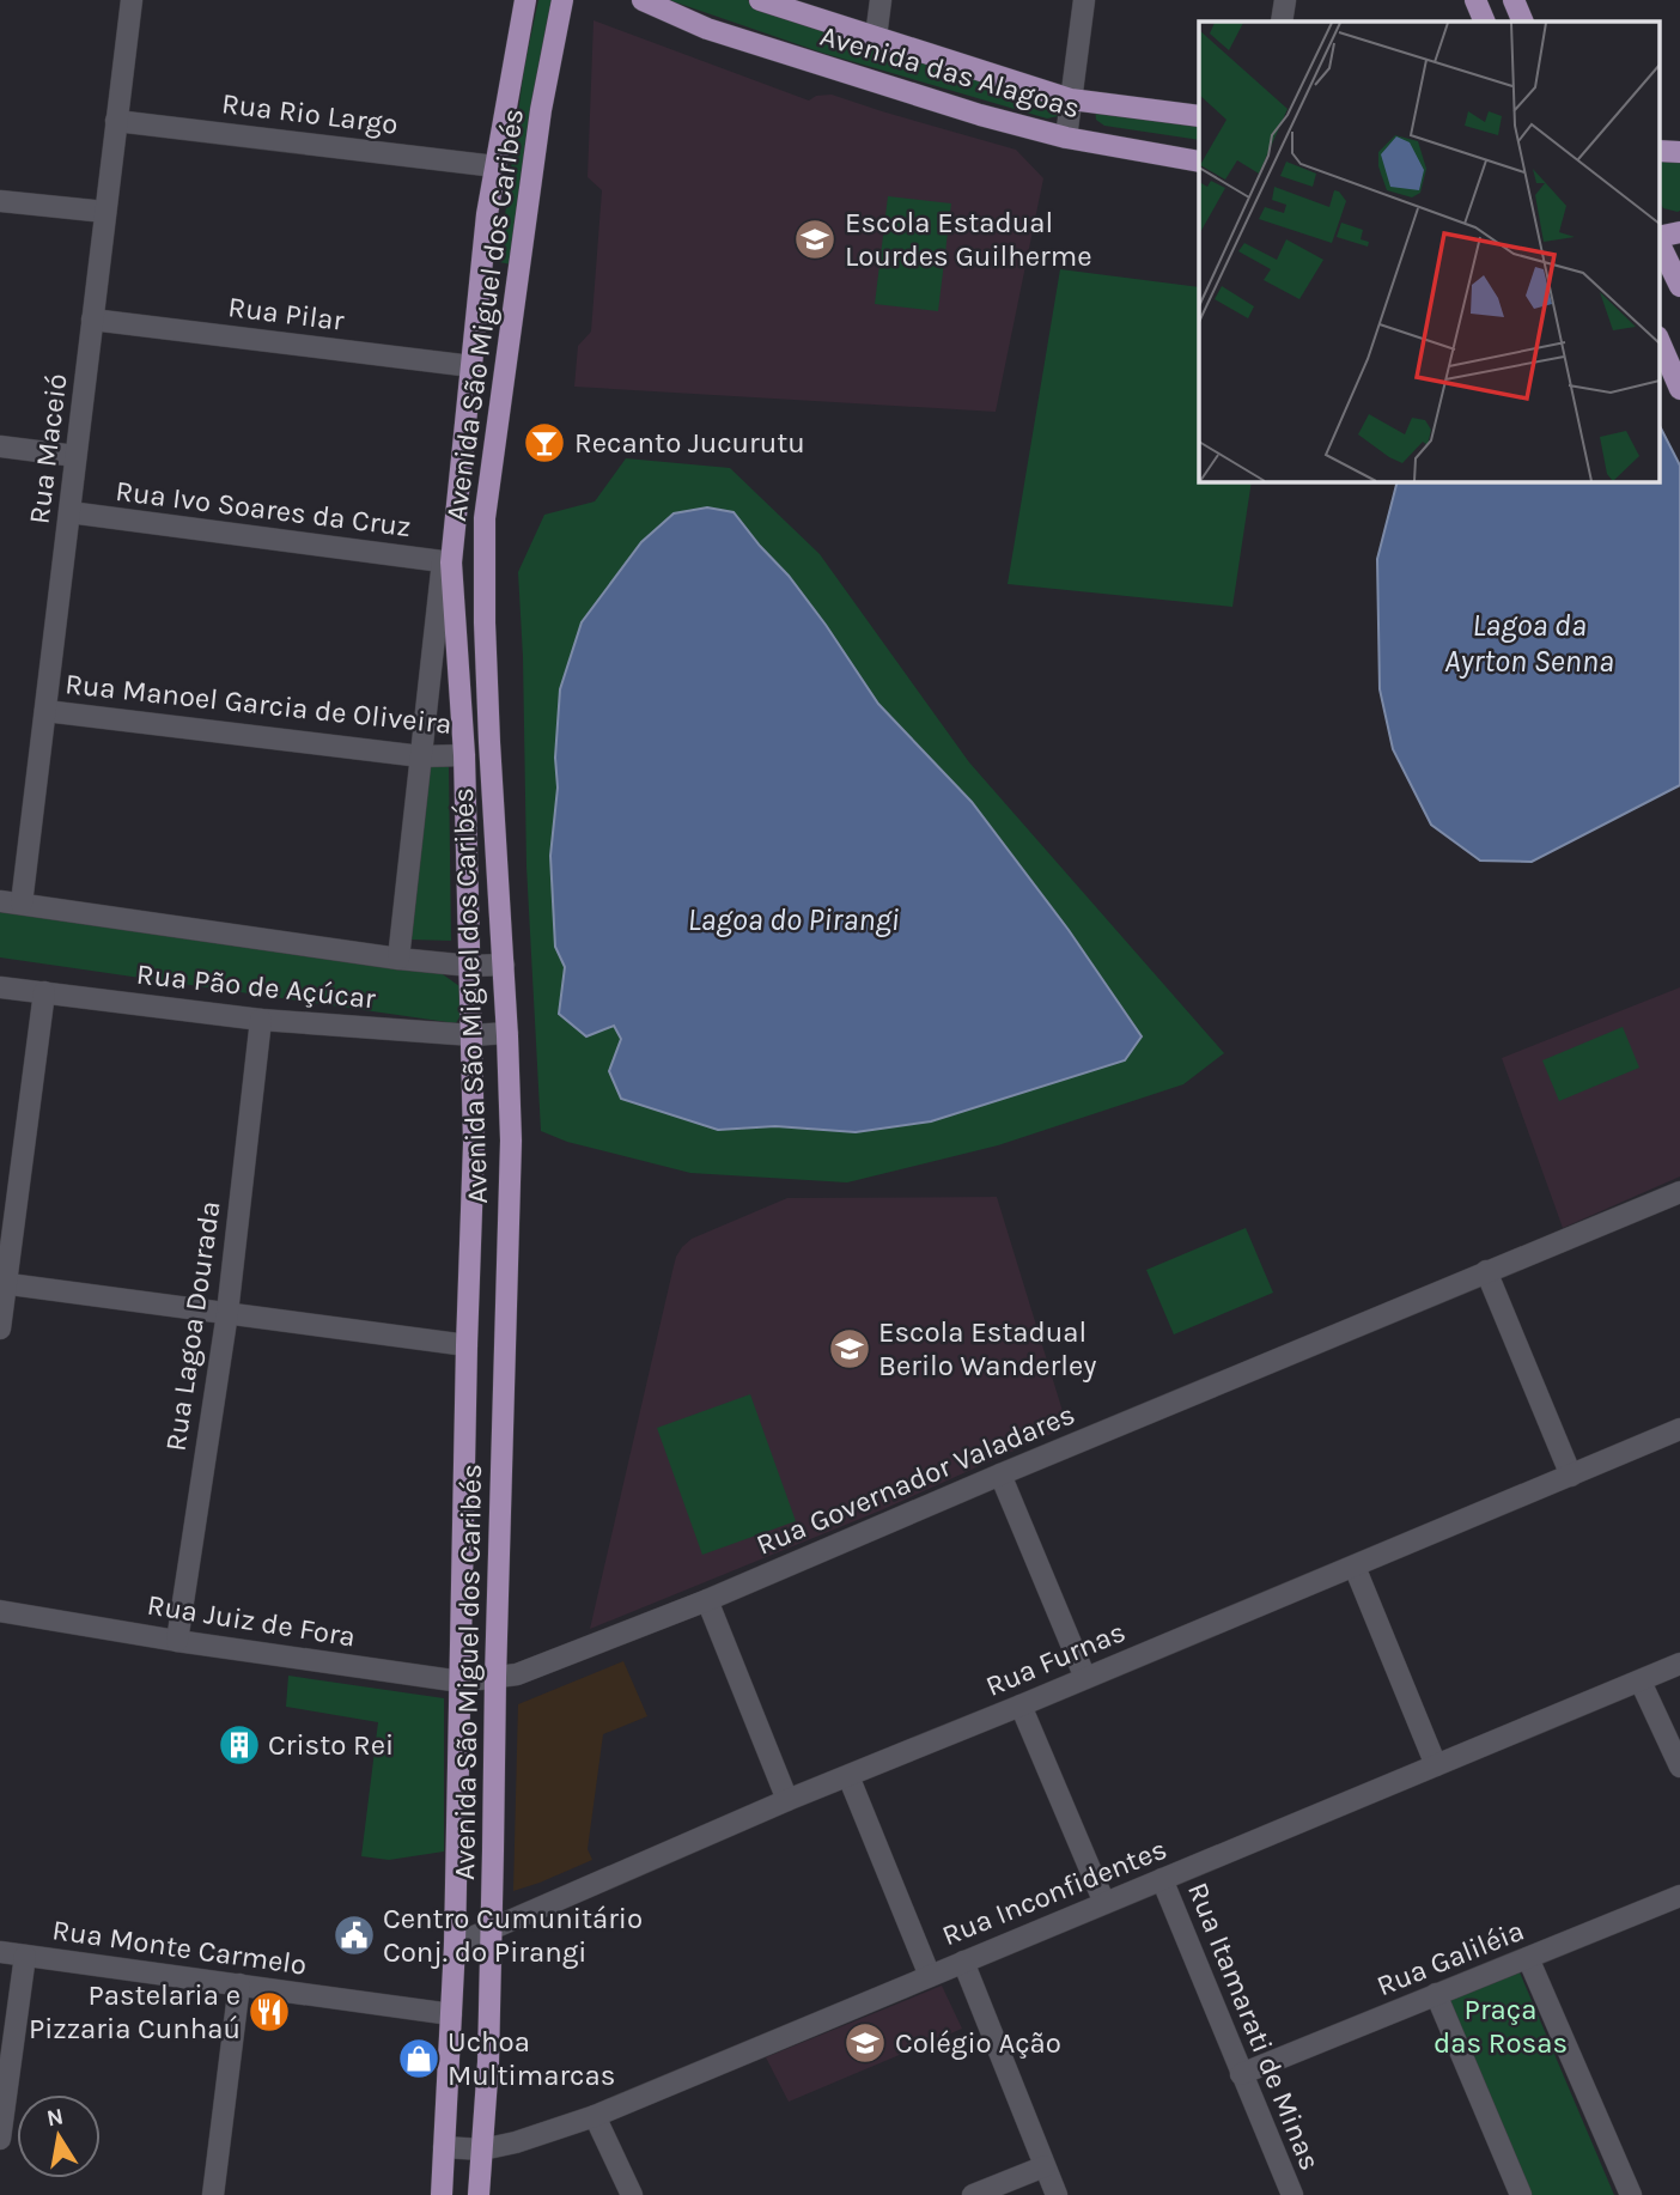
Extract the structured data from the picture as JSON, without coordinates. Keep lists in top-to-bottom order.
{
  "streets": {
    "main road": ["Avenida das Alagoas", "Avenida São Miguel dos Caribés"],
    "street": [
      "Rua Rio Largo",
      "Rua Pilar",
      "Rua Maceió",
      "Rua Ivo Soares da Cruz",
      "Rua Manoel Garcia de Oliveira",
      "Rua Pão de Açúcar",
      "Rua Lagoa Dourada",
      "Rua Governador Valadares",
      "Rua Juiz de Fora",
      "Rua Furnas",
      "Rua Inconfidentes",
      "Rua Monte Carmelo",
      "Rua Galiléia",
      "Rua Itamarati de Minas"
    ]
  },
  "crossings": [
    ["Rua Rio Largo", "Avenida São Miguel dos Caribés"],
    ["Rua Rio Largo", "Rua Maceió"],
    ["Rua Pilar", "Avenida São Miguel dos Caribés"],
    ["Rua Pilar", "Rua Maceió"],
    ["Avenida São Miguel dos Caribés", "Rua Ivo Soares da Cruz"],
    ["Avenida São Miguel dos Caribés", "Rua Manoel Garcia de Oliveira"],
    ["Avenida São Miguel dos Caribés", "Rua Pão de Açúcar"],
    ["Avenida São Miguel dos Caribés", "Rua Governador Valadares"],
    ["Avenida São Miguel dos Caribés", "Rua Juiz de Fora"],
    ["Avenida São Miguel dos Caribés", "Rua Furnas"],
    ["Avenida São Miguel dos Caribés", "Rua Inconfidentes"],
    ["Avenida São Miguel dos Caribés", "Rua Monte Carmelo"],
    ["Rua Maceió", "Rua Ivo Soares da Cruz"],
    ["Rua Maceió", "Rua Manoel Garcia de Oliveira"],
    ["Rua Maceió", "Rua Pão de Açúcar"],
    ["Rua Pão de Açúcar", "Rua Lagoa Dourada"],
    ["Rua Lagoa Dourada", "Rua Juiz de Fora"],
    ["Rua Governador Valadares", "Rua Juiz de Fora"],
    ["Rua Inconfidentes", "Rua Itamarati de Minas"],
    ["Rua Galiléia", "Rua Itamarati de Minas"]
  ],
  "water": ["Lagoa da Ayrton Senna", "Lagoa do Pirangi"],
  "parks": ["Praça das Rosas"],
  "places": {
    "school or university": ["Escola Estadual Lourdes Guilherme", "Escola Estadual Berilo Wanderley", "Colégio Ação"],
    "bar": ["Recanto Jucurutu"],
    "building": ["Cristo Rei"],
    "public building": ["Centro Cumunitário Conj. do Pirangi"],
    "restaurant": ["Pastelaria e Pizzaria Cunhaú"],
    "shop": ["Uchoa Multimarcas"]
  },
  "north": "top"
}
